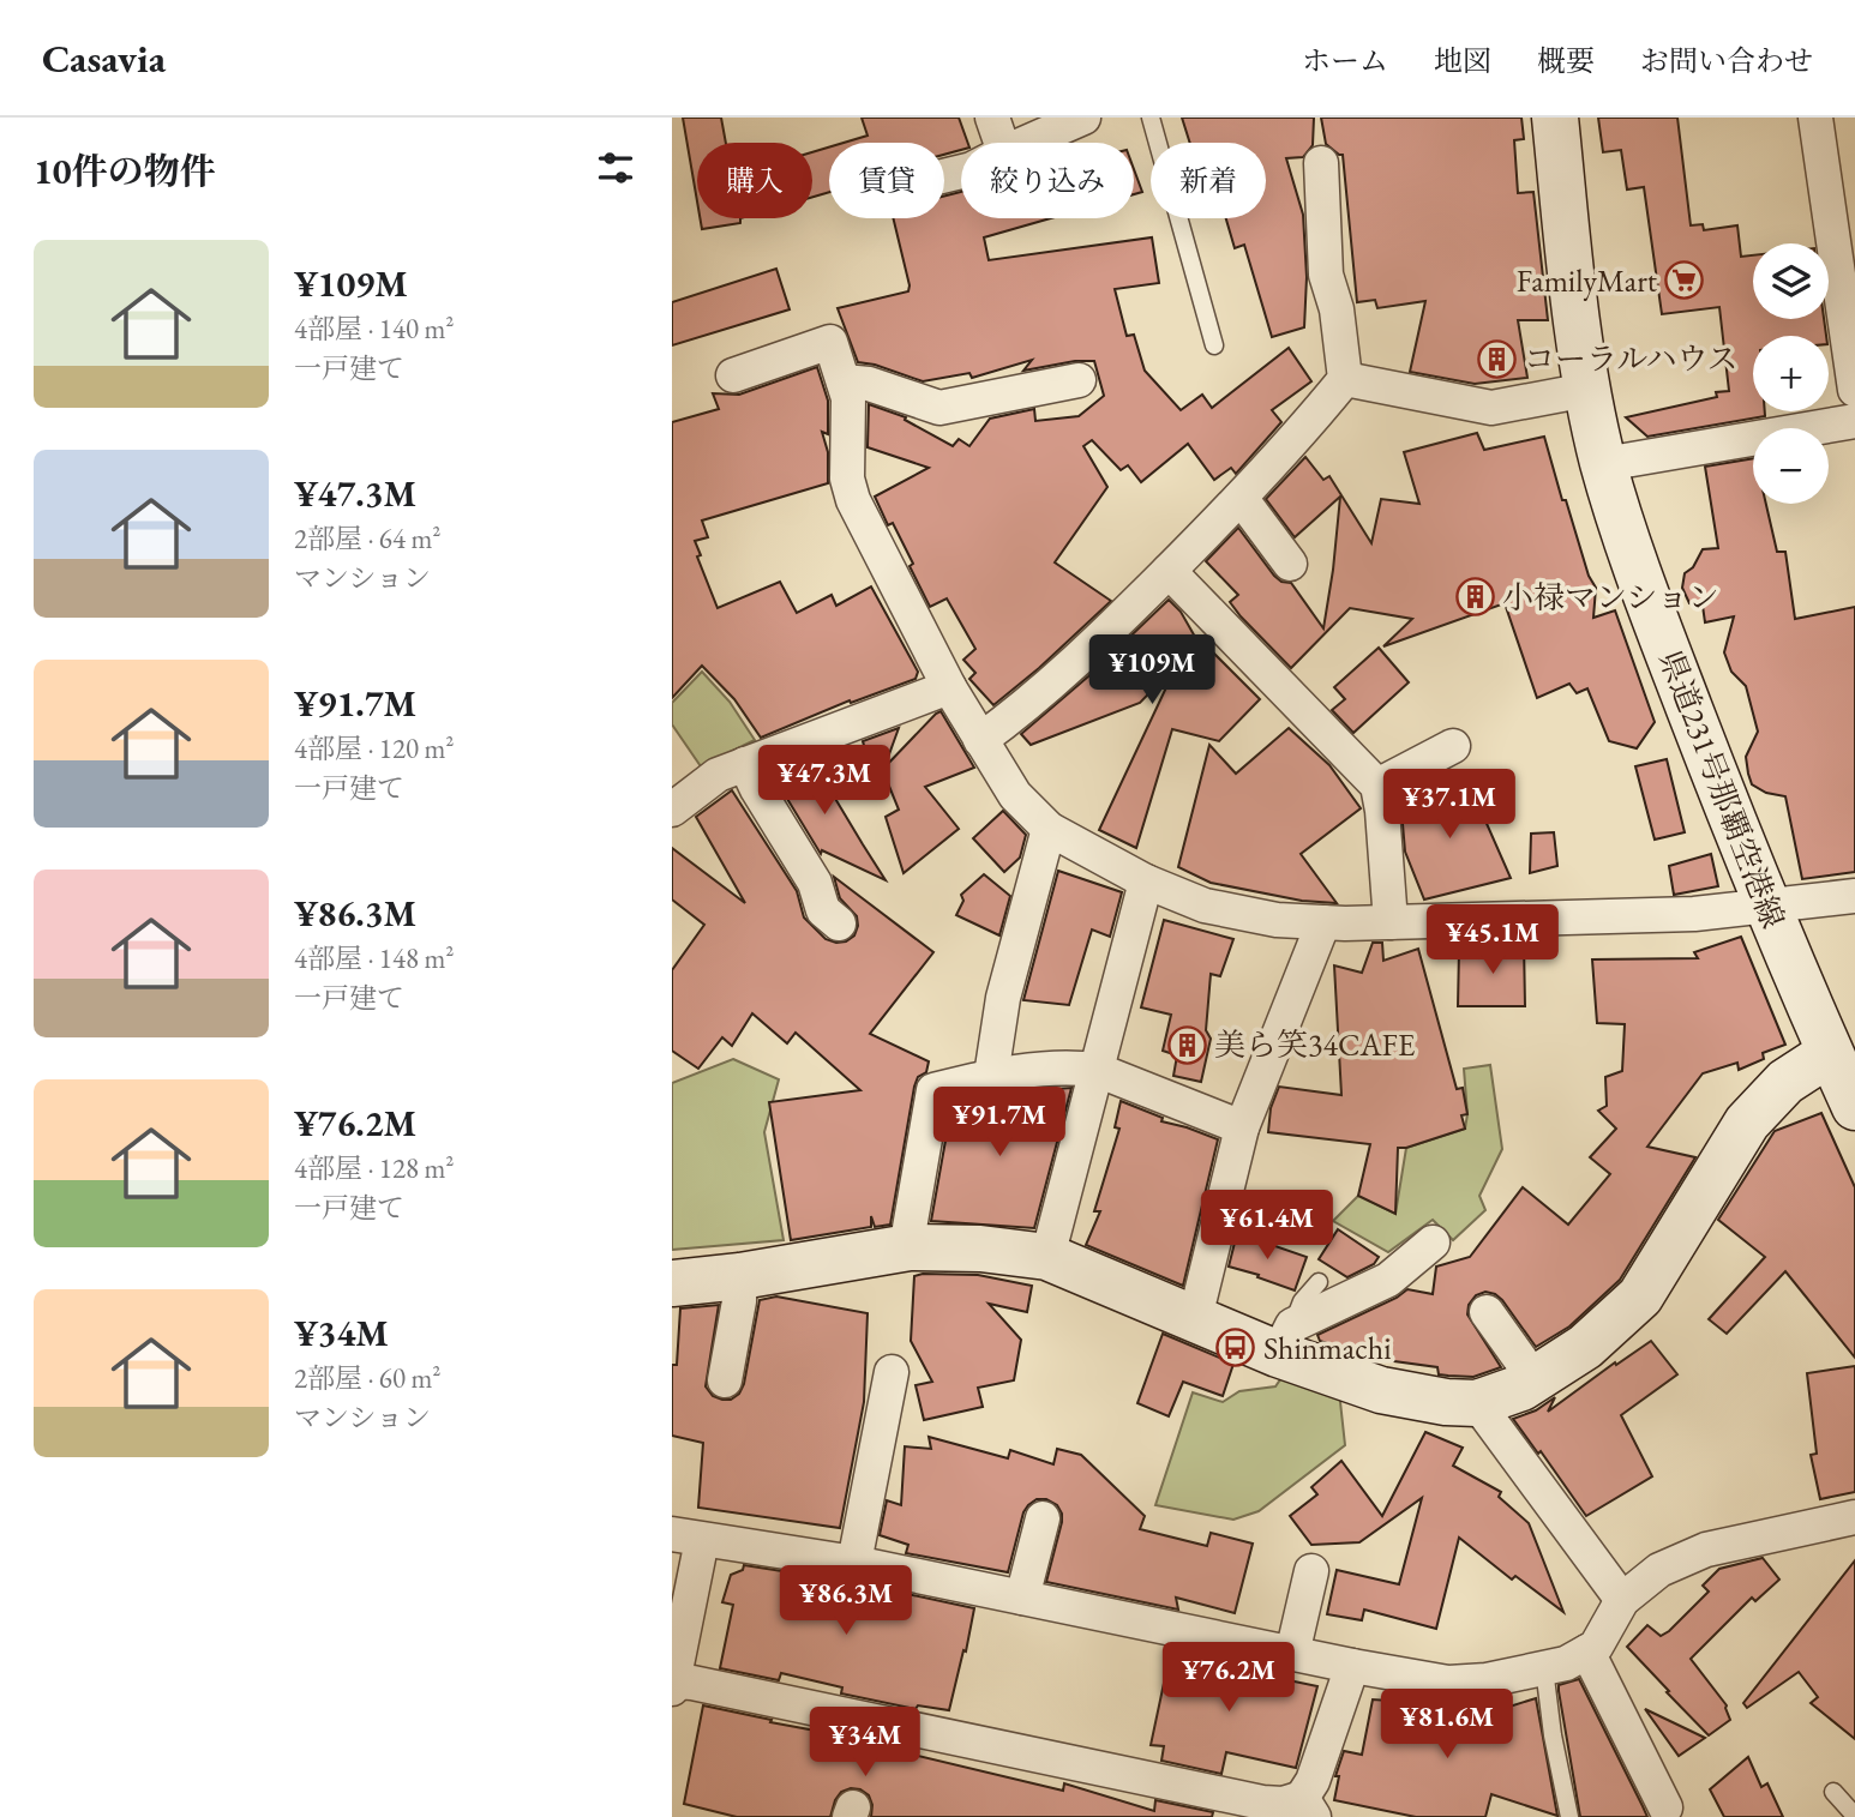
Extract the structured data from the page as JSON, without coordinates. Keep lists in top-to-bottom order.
{
  "streets": {
    "street": ["県道231号那覇空港線"]
  },
  "places": {
    "supermarket": ["FamilyMart"],
    "building": ["コーラルハウス", "小禄マンション", "美ら笑34CAFE"],
    "bus stop": ["Shinmachi"]
  },
  "page": {
    "header": "Casavia",
    "nav": [
      "ホーム",
      "地図",
      "概要",
      "お問い合わせ"
    ],
    "heading": "10件の物件",
    "chip": [
      "購入",
      "賃貸",
      "絞り込み",
      "新着"
    ],
    "list": [
      {
        "name": "¥109M",
        "note": "4部屋 · 140 m² · 一戸建て"
      },
      {
        "name": "¥47.3M",
        "note": "2部屋 · 64 m² · マンション"
      },
      {
        "name": "¥91.7M",
        "note": "4部屋 · 120 m² · 一戸建て"
      },
      {
        "name": "¥86.3M",
        "note": "4部屋 · 148 m² · 一戸建て"
      },
      {
        "name": "¥76.2M",
        "note": "4部屋 · 128 m² · 一戸建て"
      },
      {
        "name": "¥34M",
        "note": "2部屋 · 60 m² · マンション"
      }
    ],
    "map_buttons": ["+", "−"],
    "price": [
      "¥109M",
      "¥47.3M",
      "¥37.1M",
      "¥45.1M",
      "¥91.7M",
      "¥61.4M",
      "¥86.3M",
      "¥76.2M",
      "¥81.6M",
      "¥34M"
    ]
  }
}
